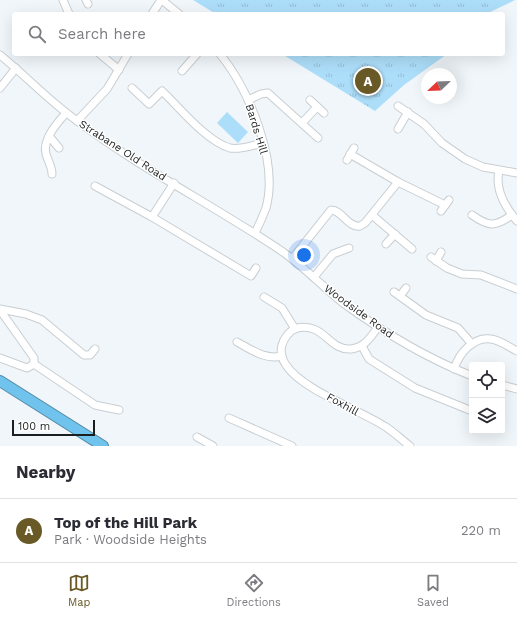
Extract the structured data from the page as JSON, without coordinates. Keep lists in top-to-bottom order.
{
  "streets": {
    "street": [
      "Bards Hill",
      "Strabane Old Road",
      "Woodside Road",
      "Foxhill"
    ]
  },
  "crossings": [
    ["Bards Hill", "Strabane Old Road"],
    ["Bards Hill", "Woodside Road"],
    ["Strabane Old Road", "Woodside Road"]
  ],
  "scale_bar": "100 m",
  "north": "bottom left",
  "page": {
    "search": "Search here",
    "pins": "A",
    "scale": "100 m",
    "heading": "Nearby",
    "list": [
      {
        "mark": "A",
        "name": "Top of the Hill Park",
        "note": "Park · Woodside Heights",
        "value": "220 m"
      }
    ],
    "nav": ["Map", "Directions", "Saved"]
  }
}
